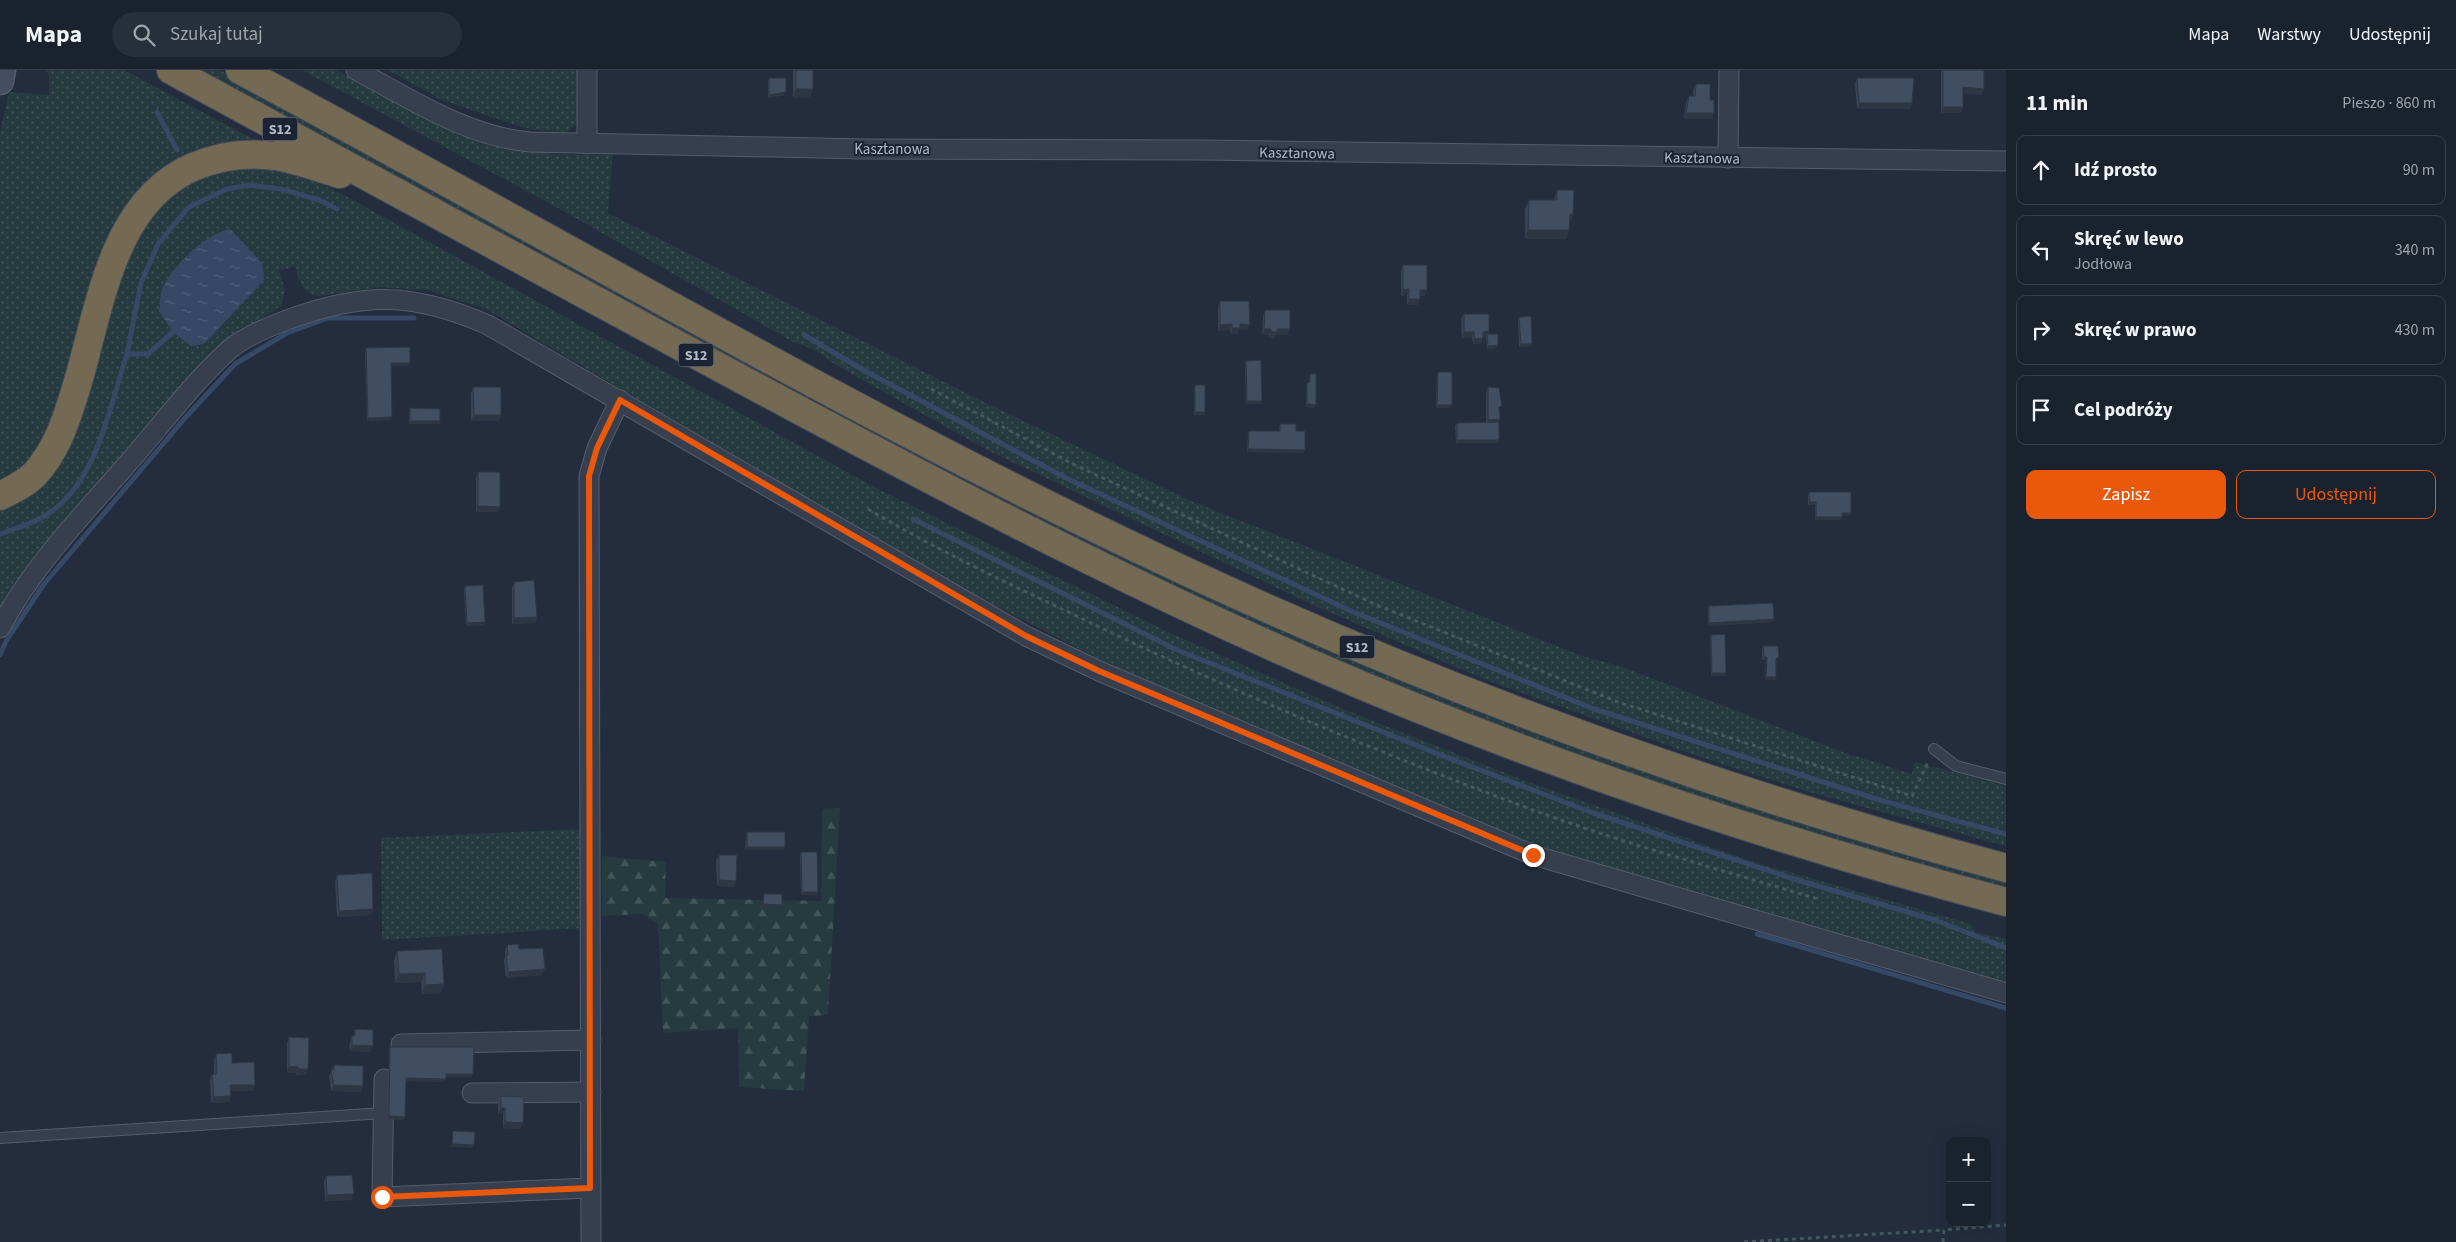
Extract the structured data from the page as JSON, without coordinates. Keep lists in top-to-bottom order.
{
  "streets": {
    "highway": ["S12"],
    "street": ["Kasztanowa"]
  },
  "page": {
    "header": "Mapa",
    "search": "Szukaj tutaj",
    "nav": ["Mapa", "Warstwy", "Udostępnij"],
    "heading": ["11 min", "Pieszo · 860 m"],
    "list": [
      ["Idź prosto", "90 m"],
      ["Skręć w lewo", "Jodłowa", "340 m"],
      ["Skręć w prawo", "430 m"],
      "Cel podróży"
    ],
    "buttons": ["Zapisz", "Udostępnij"],
    "map_buttons": ["+", "−"]
  }
}
